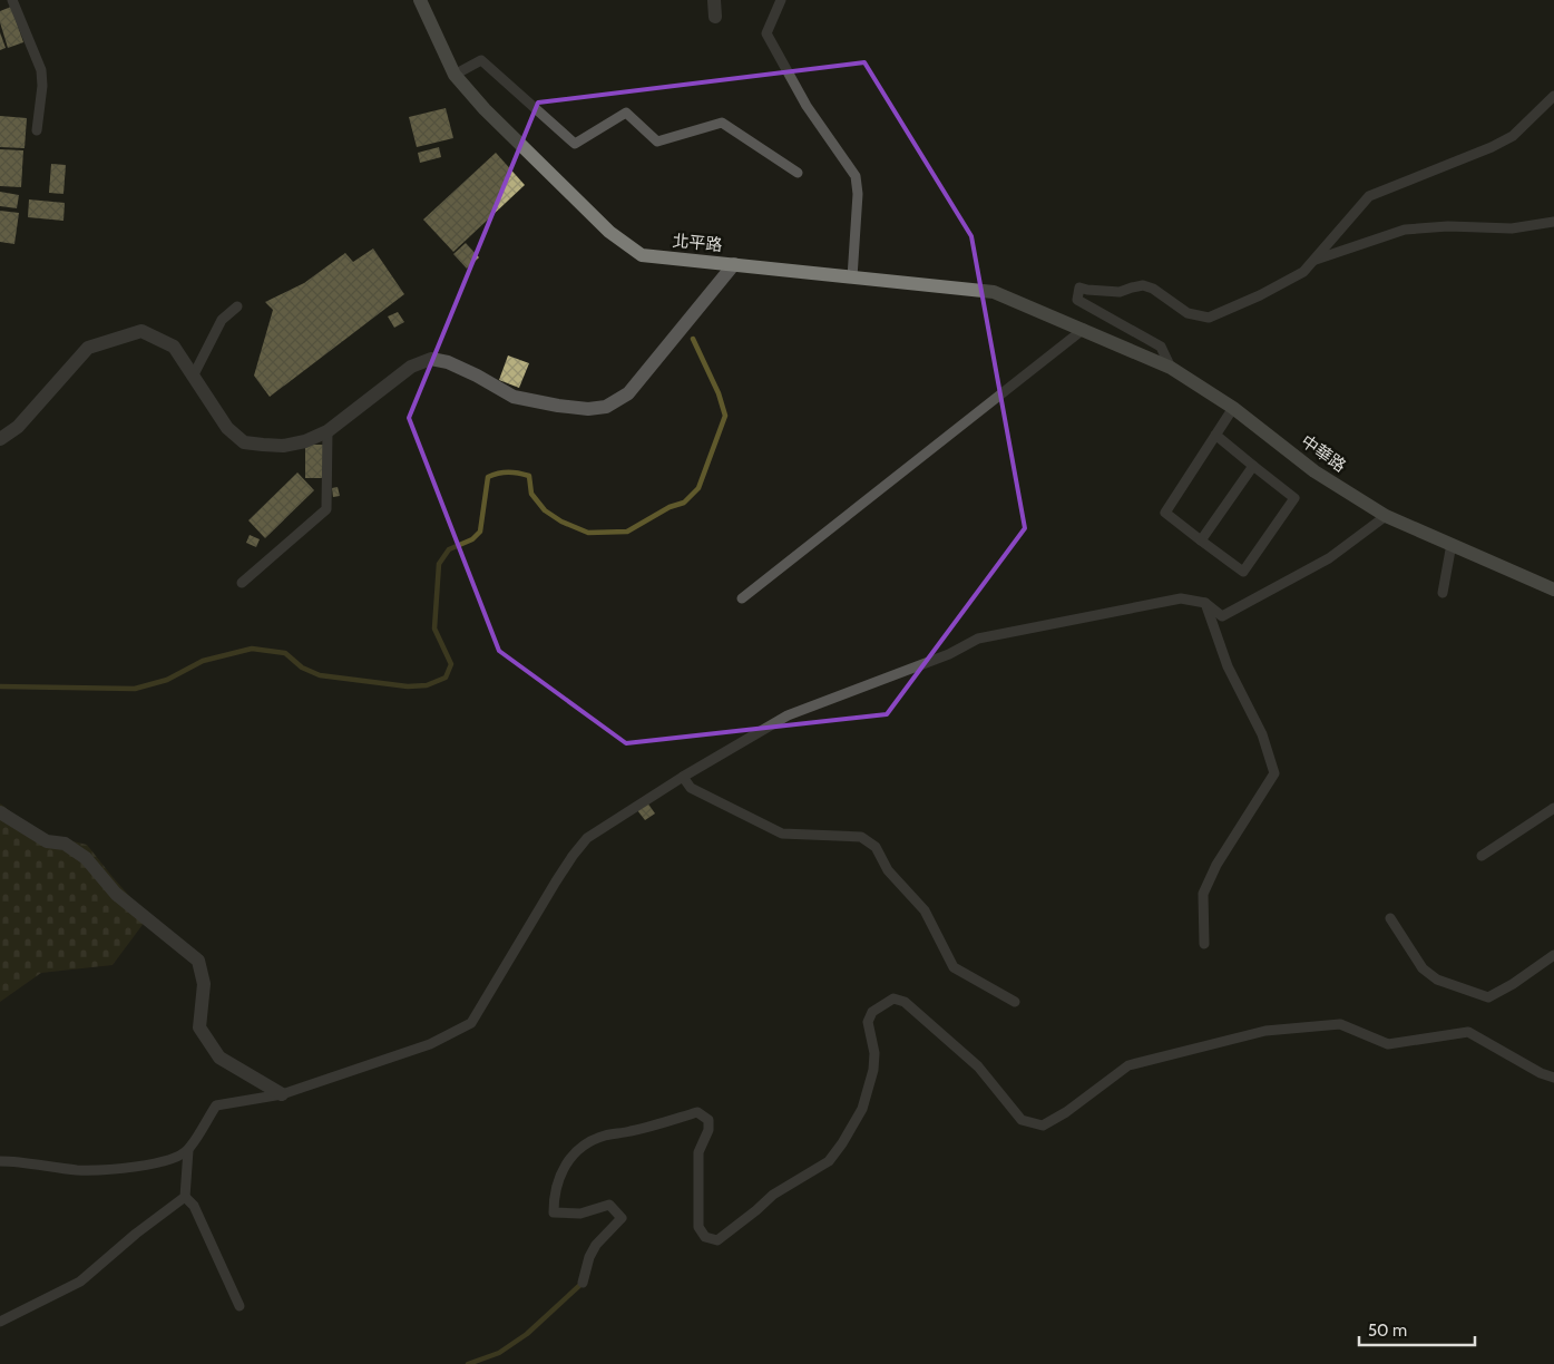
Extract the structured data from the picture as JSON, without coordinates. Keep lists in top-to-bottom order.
{
  "streets": {
    "street": ["北平路", "中華路"]
  },
  "crossings": [
    ["北平路", "中華路"]
  ],
  "scale_bar": "50 m"
}
